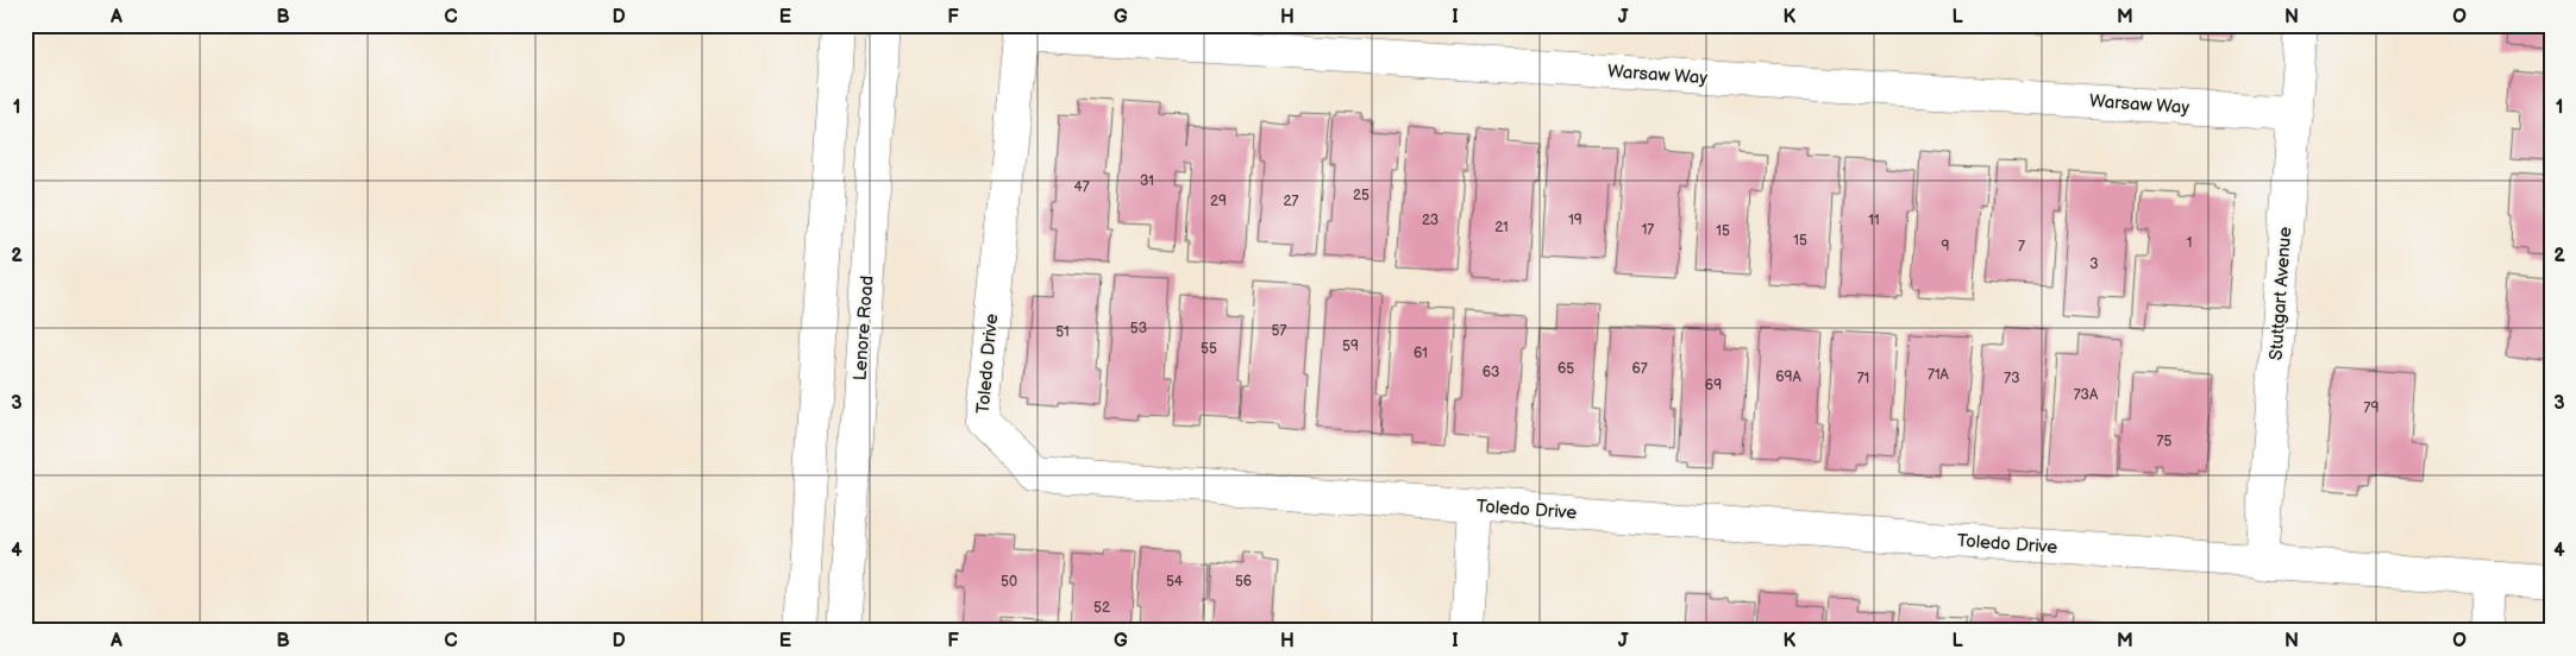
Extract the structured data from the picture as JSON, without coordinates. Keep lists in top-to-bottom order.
{
  "streets": {
    "street": [
      "Warsaw Way",
      "Stuttgart Avenue",
      "Lenore Road",
      "Toledo Drive"
    ]
  },
  "crossings": [
    ["Warsaw Way", "Stuttgart Avenue"],
    ["Warsaw Way", "Toledo Drive"],
    ["Stuttgart Avenue", "Toledo Drive"]
  ],
  "house_numbers": [
    "31",
    "47",
    "25",
    "29",
    "27",
    "23",
    "19",
    "11",
    "21",
    "17",
    "15",
    "15",
    "1",
    "9",
    "7",
    "3",
    "53",
    "57",
    "51",
    "59",
    "55",
    "61",
    "65",
    "67",
    "63",
    "71A",
    "69A",
    "71",
    "73",
    "69",
    "73A",
    "79",
    "75",
    "50",
    "54",
    "56",
    "52"
  ],
  "grid": {
    "columns": [
      "A",
      "B",
      "C",
      "D",
      "E",
      "F",
      "G",
      "H",
      "I",
      "J",
      "K",
      "L",
      "M",
      "N",
      "O"
    ],
    "rows": [
      "1",
      "2",
      "3",
      "4"
    ]
  }
}
